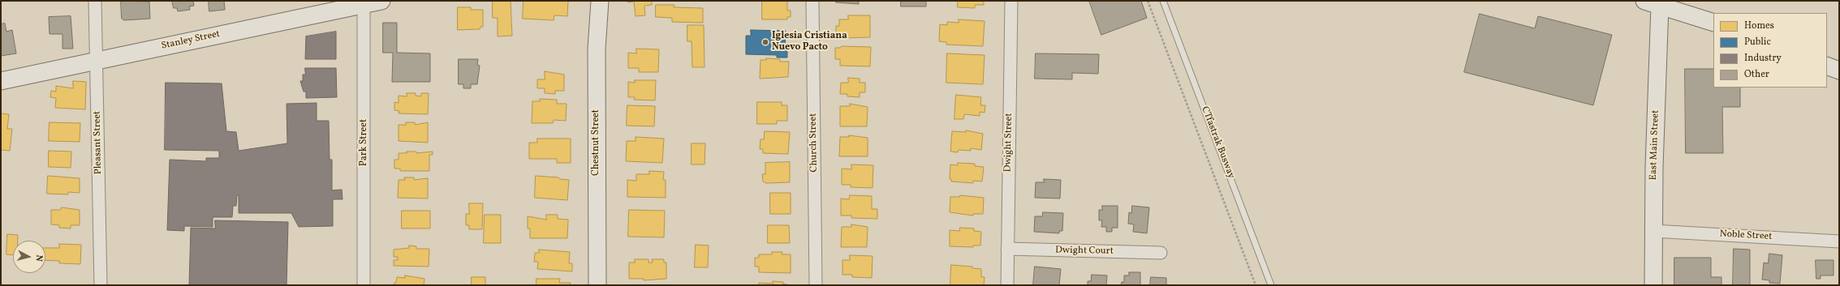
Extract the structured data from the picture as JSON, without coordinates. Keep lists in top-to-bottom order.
{
  "streets": {
    "main road": ["Stanley Street", "Chestnut Street", "East Main Street"],
    "street": [
      "Pleasant Street",
      "Park Street",
      "Church Street",
      "Dwight Street",
      "Noble Street",
      "Dwight Court"
    ],
    "lane": ["CTfastrak Busway"]
  },
  "crossings": [
    ["Stanley Street", "Pleasant Street"],
    ["Stanley Street", "Park Street"],
    ["Dwight Street", "Dwight Court"],
    ["East Main Street", "Noble Street"]
  ],
  "places": ["Iglesia Cristiana Nuevo Pacto"],
  "legend": [
    "Homes",
    "Public",
    "Industry",
    "Other"
  ],
  "north": "right"
}
